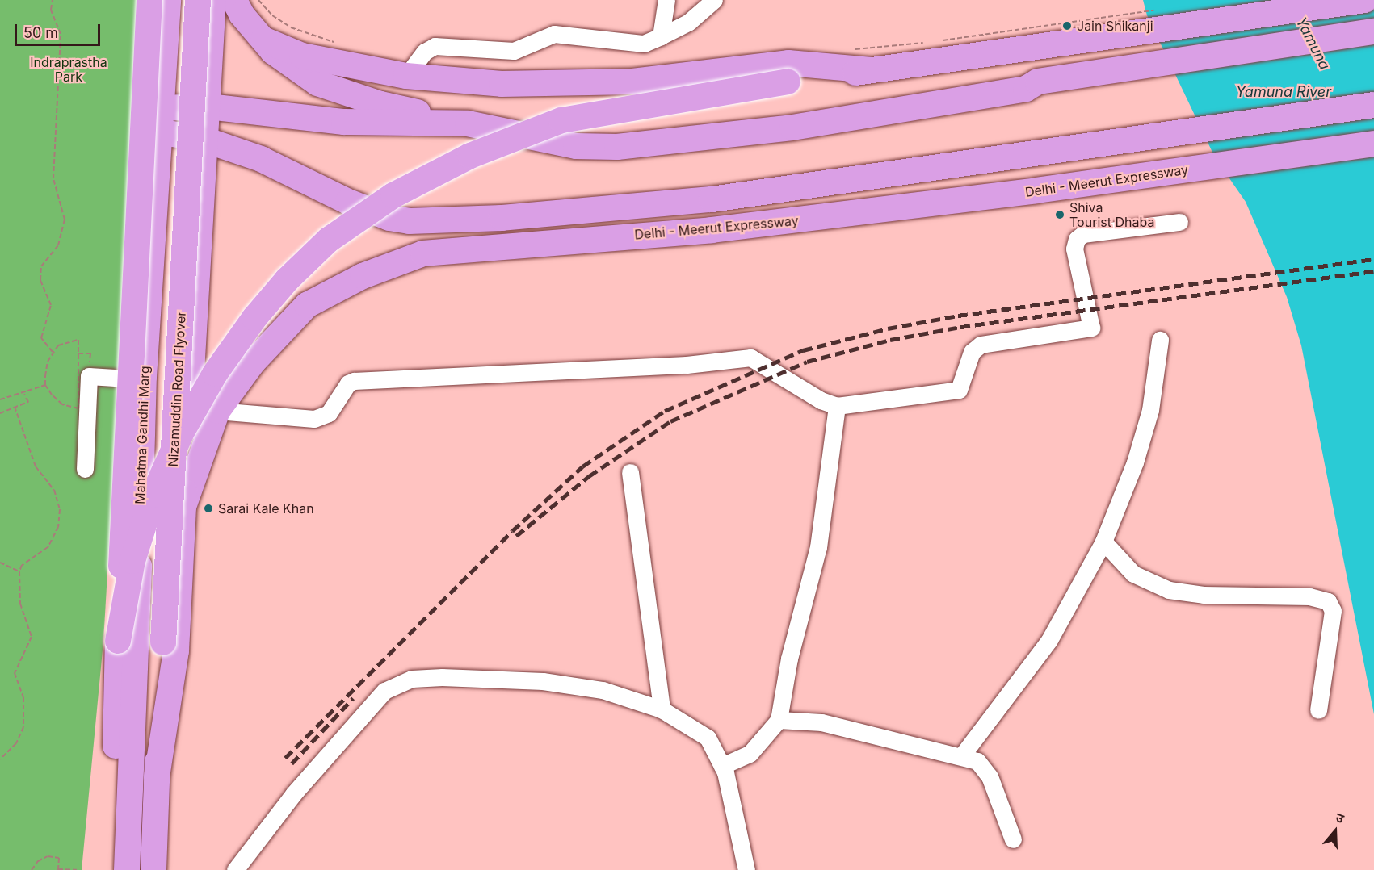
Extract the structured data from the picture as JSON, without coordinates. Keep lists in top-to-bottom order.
{
  "streets": {
    "highway": ["Delhi - Meerut Expressway", "Nizamuddin Road Flyover", "Mahatma Gandhi Marg"]
  },
  "water": ["Yamuna", "Yamuna River"],
  "parks": ["Indraprastha Park"],
  "places": ["Jain Shikanji", "Shiva Tourist Dhaba", "Sarai Kale Khan"],
  "scale_bar": "50 m",
  "north": "top"
}
